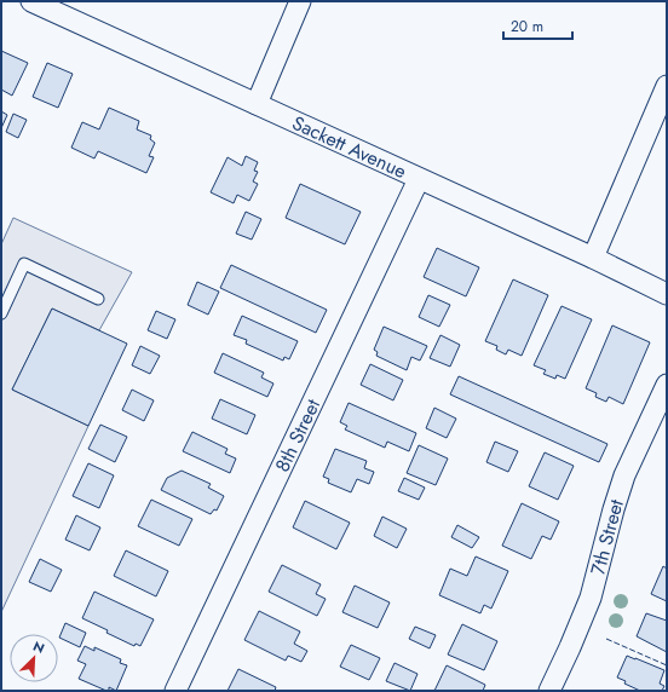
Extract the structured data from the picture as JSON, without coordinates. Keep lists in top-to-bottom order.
{
  "streets": {
    "street": ["Sackett Avenue", "8th Street", "7th Street"]
  },
  "crossings": [
    ["Sackett Avenue", "8th Street"]
  ],
  "scale_bar": "20 m",
  "north": "top right"
}
